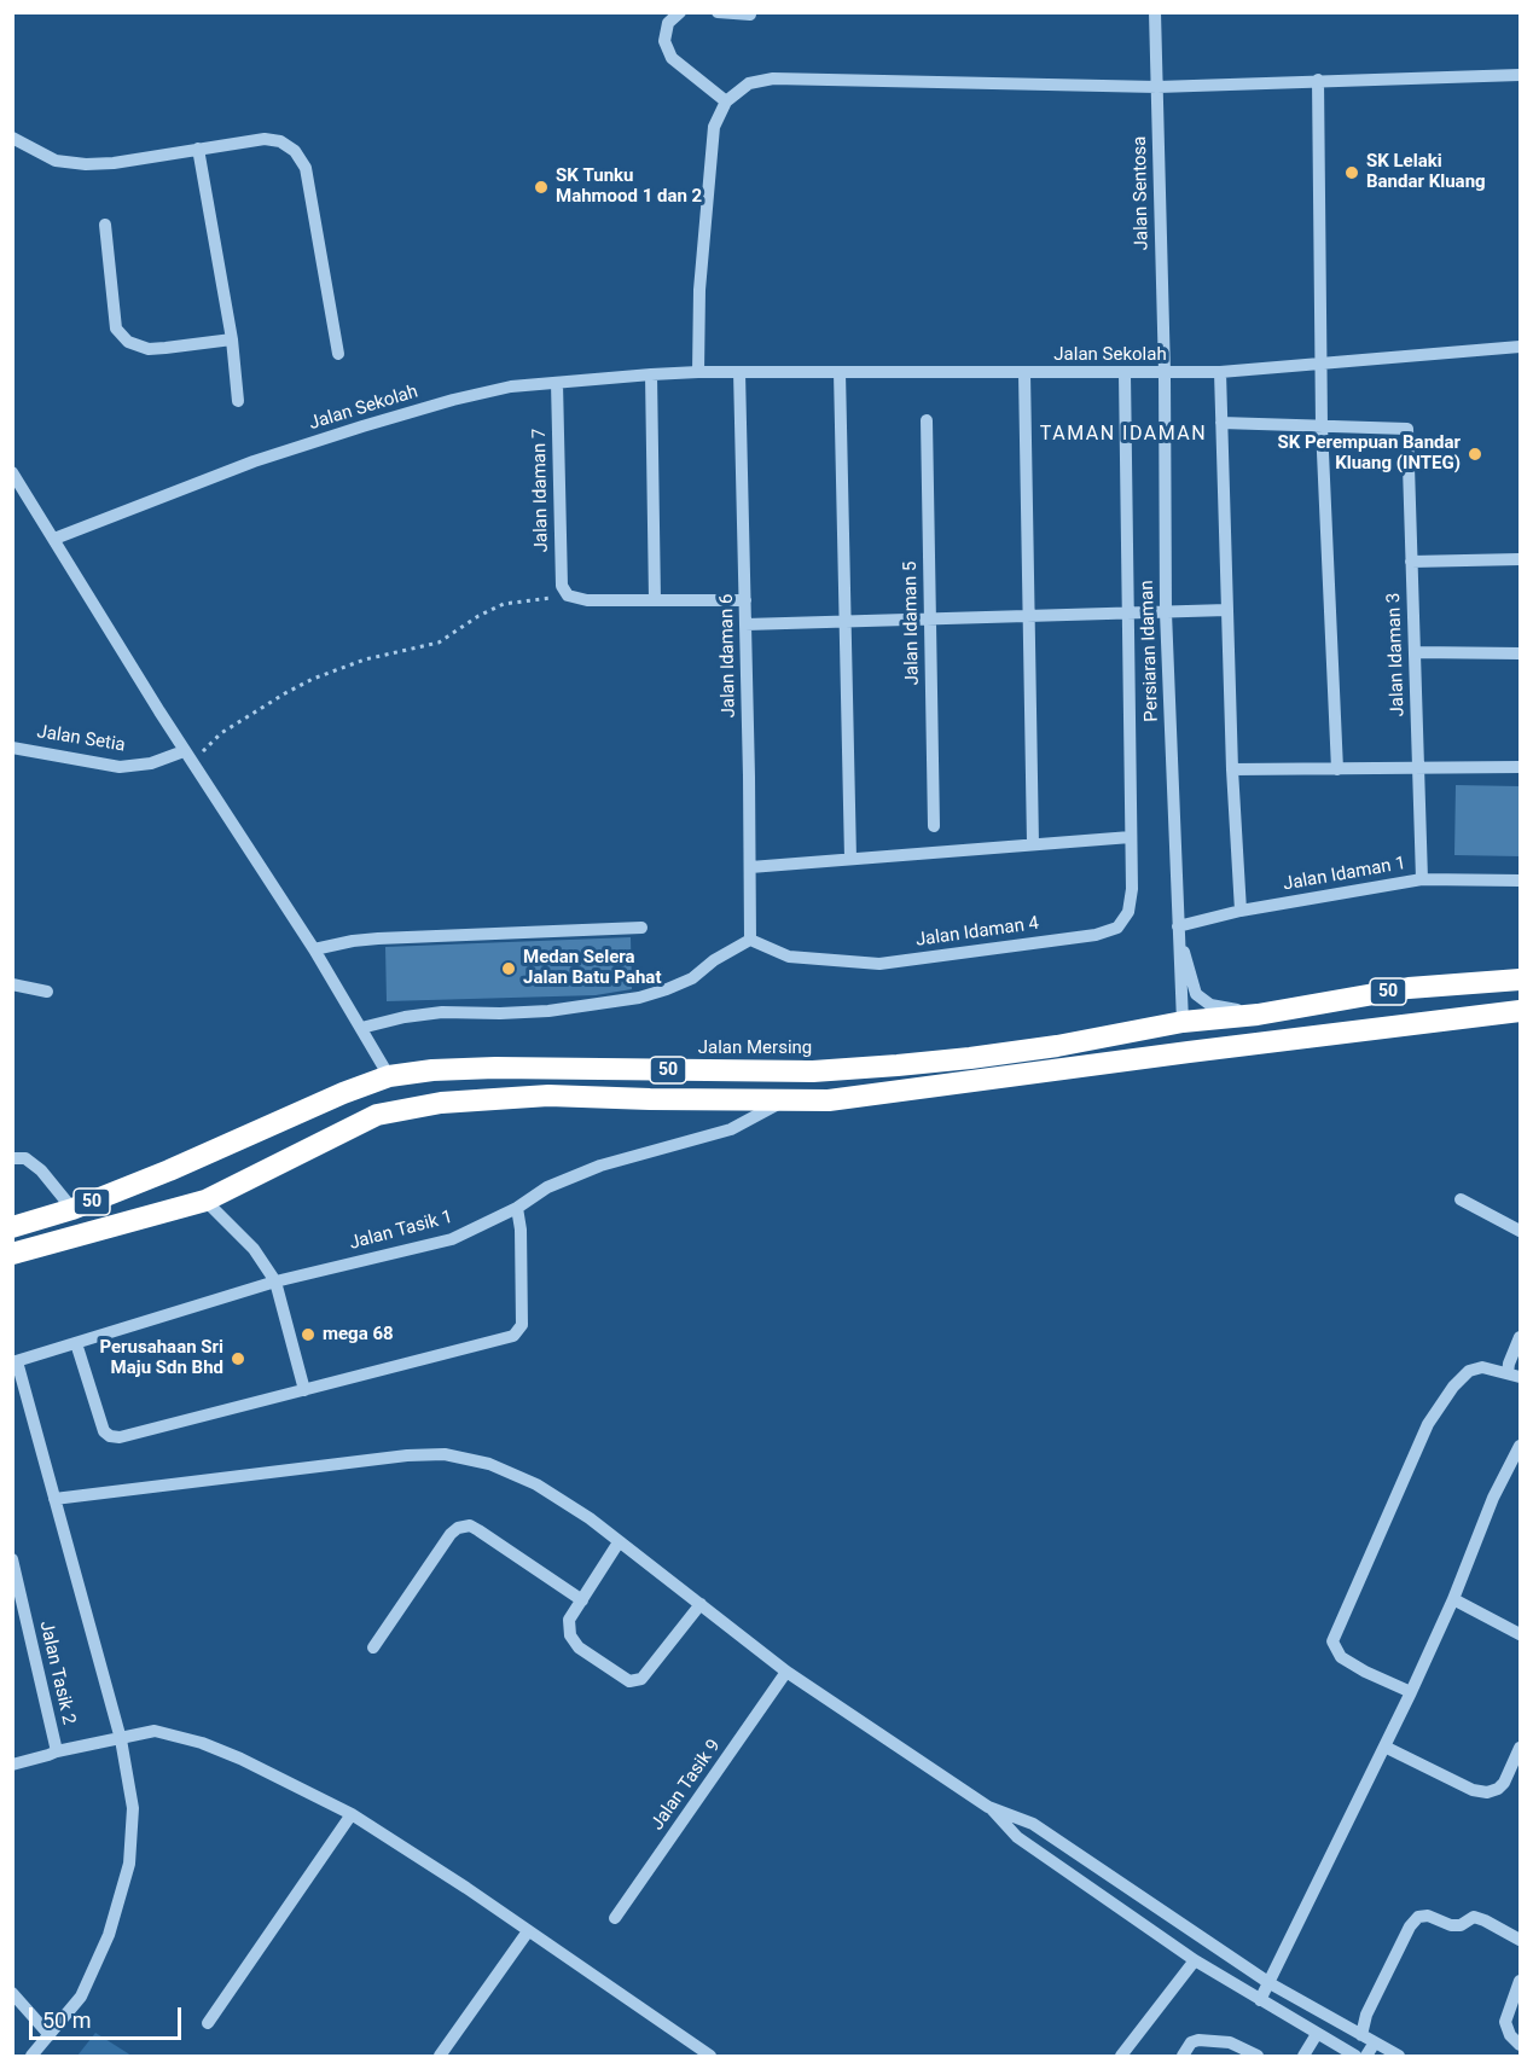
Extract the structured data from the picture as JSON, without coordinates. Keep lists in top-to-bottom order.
{
  "streets": {
    "highway": ["50", "Jalan Mersing"],
    "street": [
      "Jalan Sentosa",
      "Jalan Sekolah",
      "Jalan Idaman 7",
      "Jalan Idaman 5",
      "Persiaran Idaman",
      "Jalan Idaman 3",
      "Jalan Idaman 6",
      "Jalan Setia",
      "Jalan Idaman 1",
      "Jalan Idaman 4",
      "Jalan Tasik 1",
      "Jalan Tasik 2",
      "Jalan Tasik 9"
    ]
  },
  "crossings": [
    ["Jalan Sentosa", "Jalan Sekolah"],
    ["Jalan Sentosa", "Persiaran Idaman"],
    ["Jalan Sekolah", "Jalan Idaman 7"],
    ["Jalan Sekolah", "Persiaran Idaman"],
    ["Jalan Sekolah", "Jalan Idaman 6"],
    ["Jalan Sekolah", "Jalan Idaman 4"],
    ["Persiaran Idaman", "Jalan Idaman 1"],
    ["Persiaran Idaman", "Jalan Mersing"],
    ["Jalan Idaman 3", "Jalan Idaman 1"],
    ["Jalan Idaman 6", "Jalan Idaman 4"]
  ],
  "districts": ["TAMAN IDAMAN"],
  "places": [
    "SK Lelaki Bandar Kluang",
    "SK Tunku Mahmood 1 dan 2",
    "SK Perempuan Bandar Kluang (INTEG)",
    "Medan Selera Jalan Batu Pahat",
    "mega 68",
    "Perusahaan Sri Maju Sdn Bhd"
  ],
  "scale_bar": "50 m"
}
